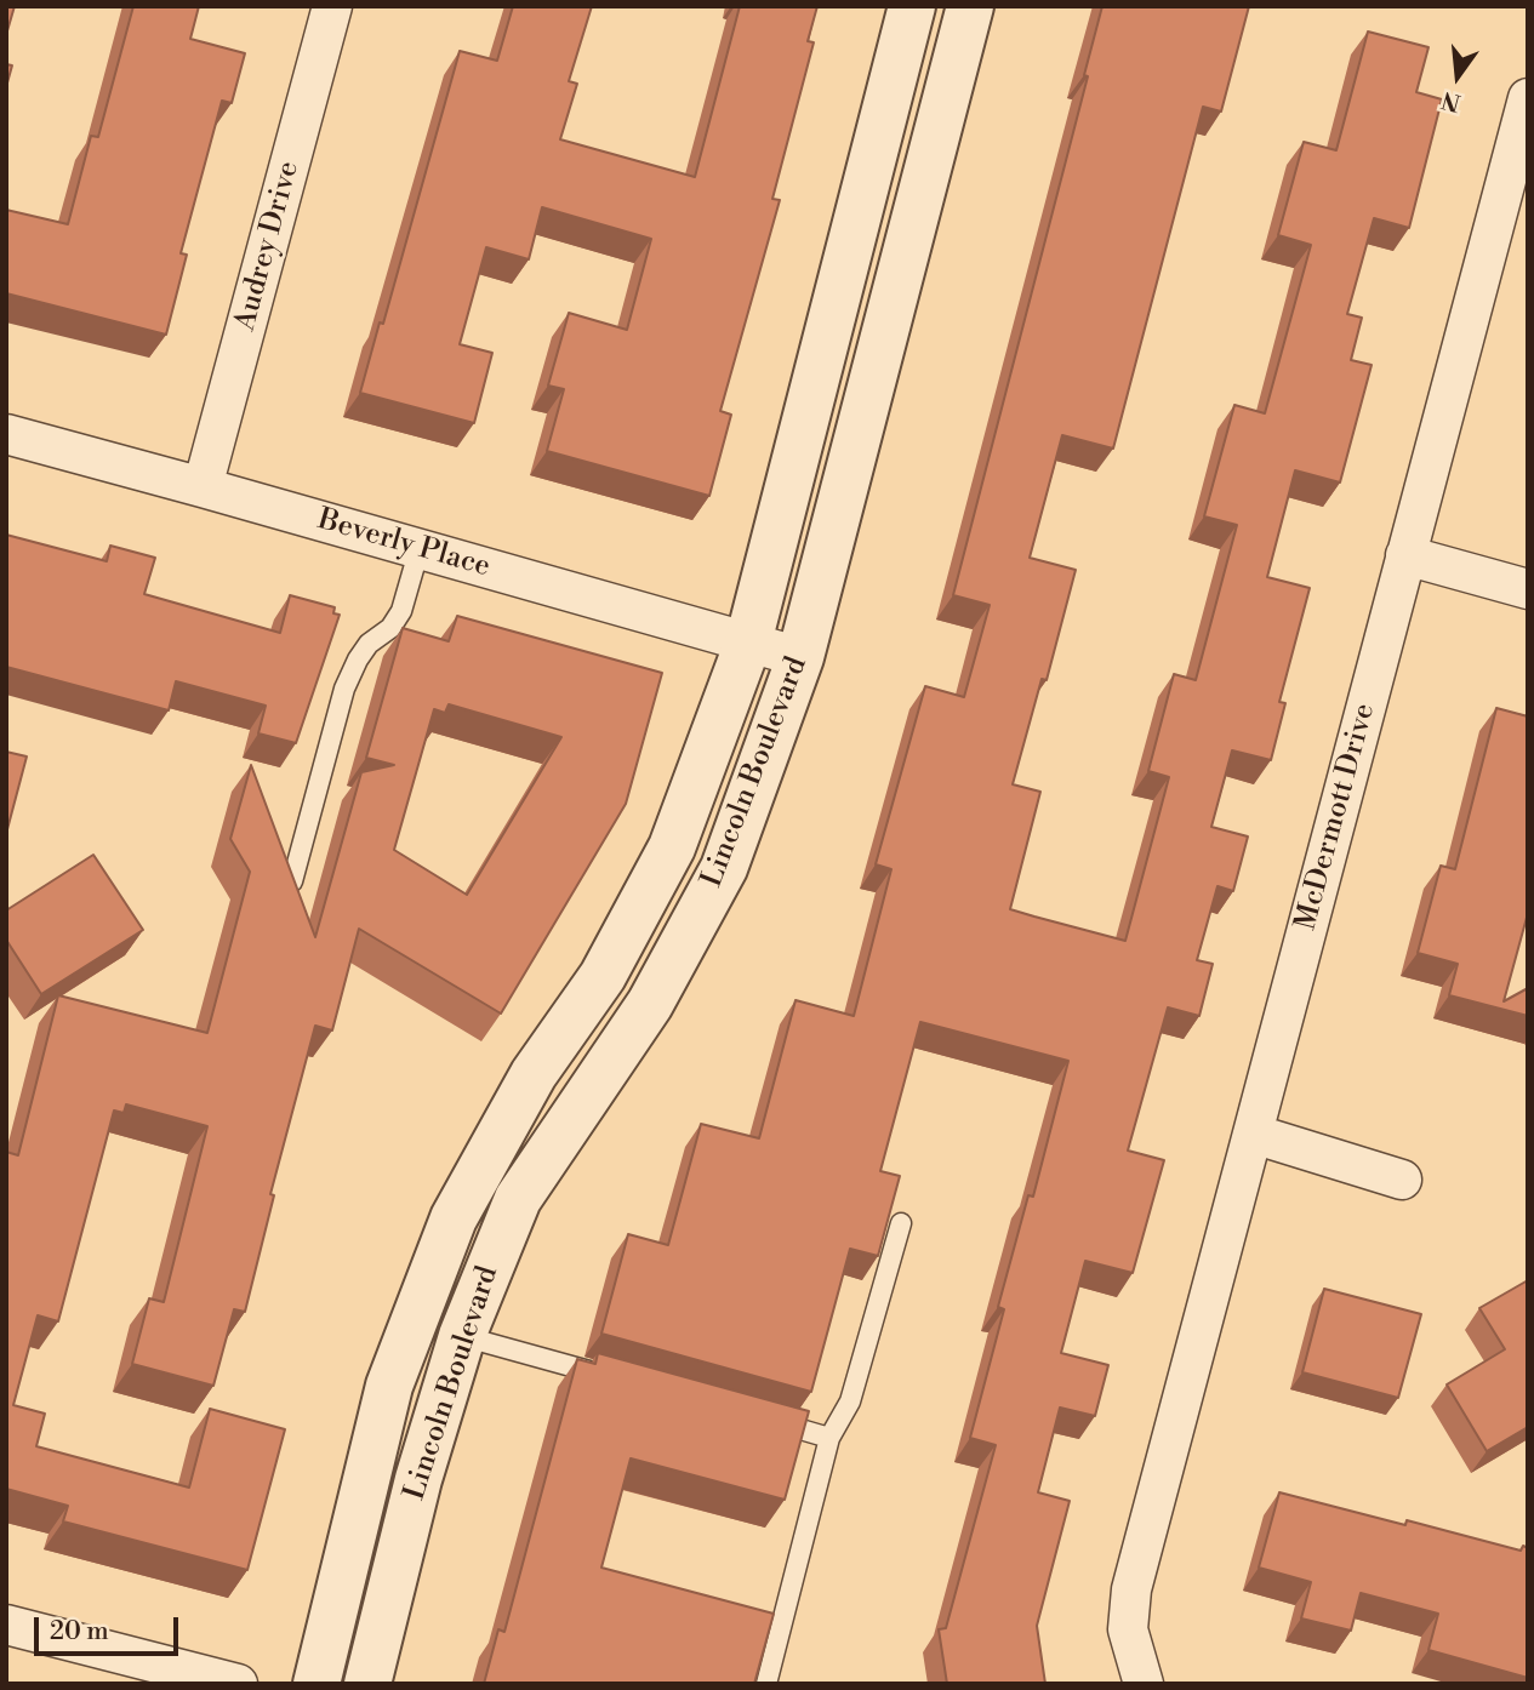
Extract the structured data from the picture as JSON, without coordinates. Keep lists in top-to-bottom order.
{
  "streets": {
    "street": [
      "Audrey Drive",
      "Beverly Place",
      "Lincoln Boulevard",
      "McDermott Drive"
    ]
  },
  "crossings": [
    ["Audrey Drive", "Beverly Place"],
    ["Beverly Place", "Lincoln Boulevard"]
  ],
  "scale_bar": "20 m",
  "north": "bottom"
}
